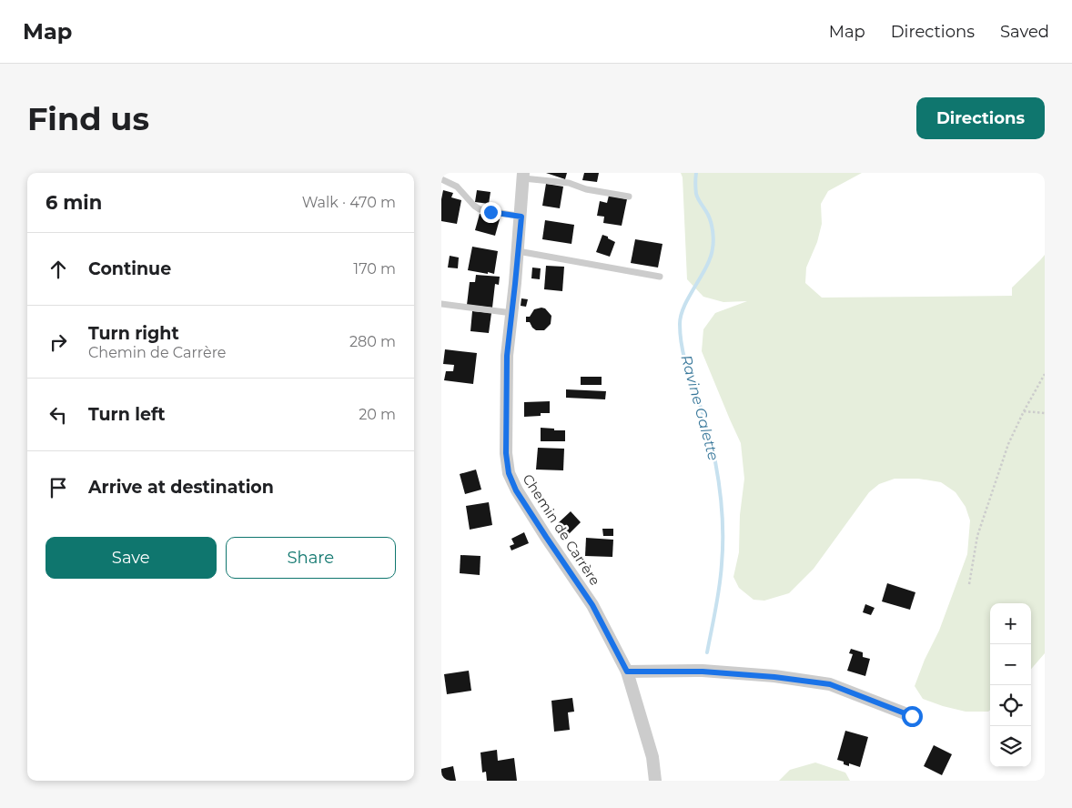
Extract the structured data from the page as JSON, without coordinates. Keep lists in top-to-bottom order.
{
  "streets": {
    "street": ["Chemin de Carrère"]
  },
  "water": ["Ravine Galette"],
  "page": {
    "header": "Map",
    "nav": ["Map", "Directions", "Saved"],
    "buttons": [
      "Directions",
      ["Save", "Share"]
    ],
    "title": "Find us",
    "heading": ["6 min", "Walk · 470 m"],
    "list": [
      ["Continue", "170 m"],
      ["Turn right", "Chemin de Carrère", "280 m"],
      ["Turn left", "20 m"],
      "Arrive at destination"
    ],
    "map_buttons": ["+", "−"]
  }
}
